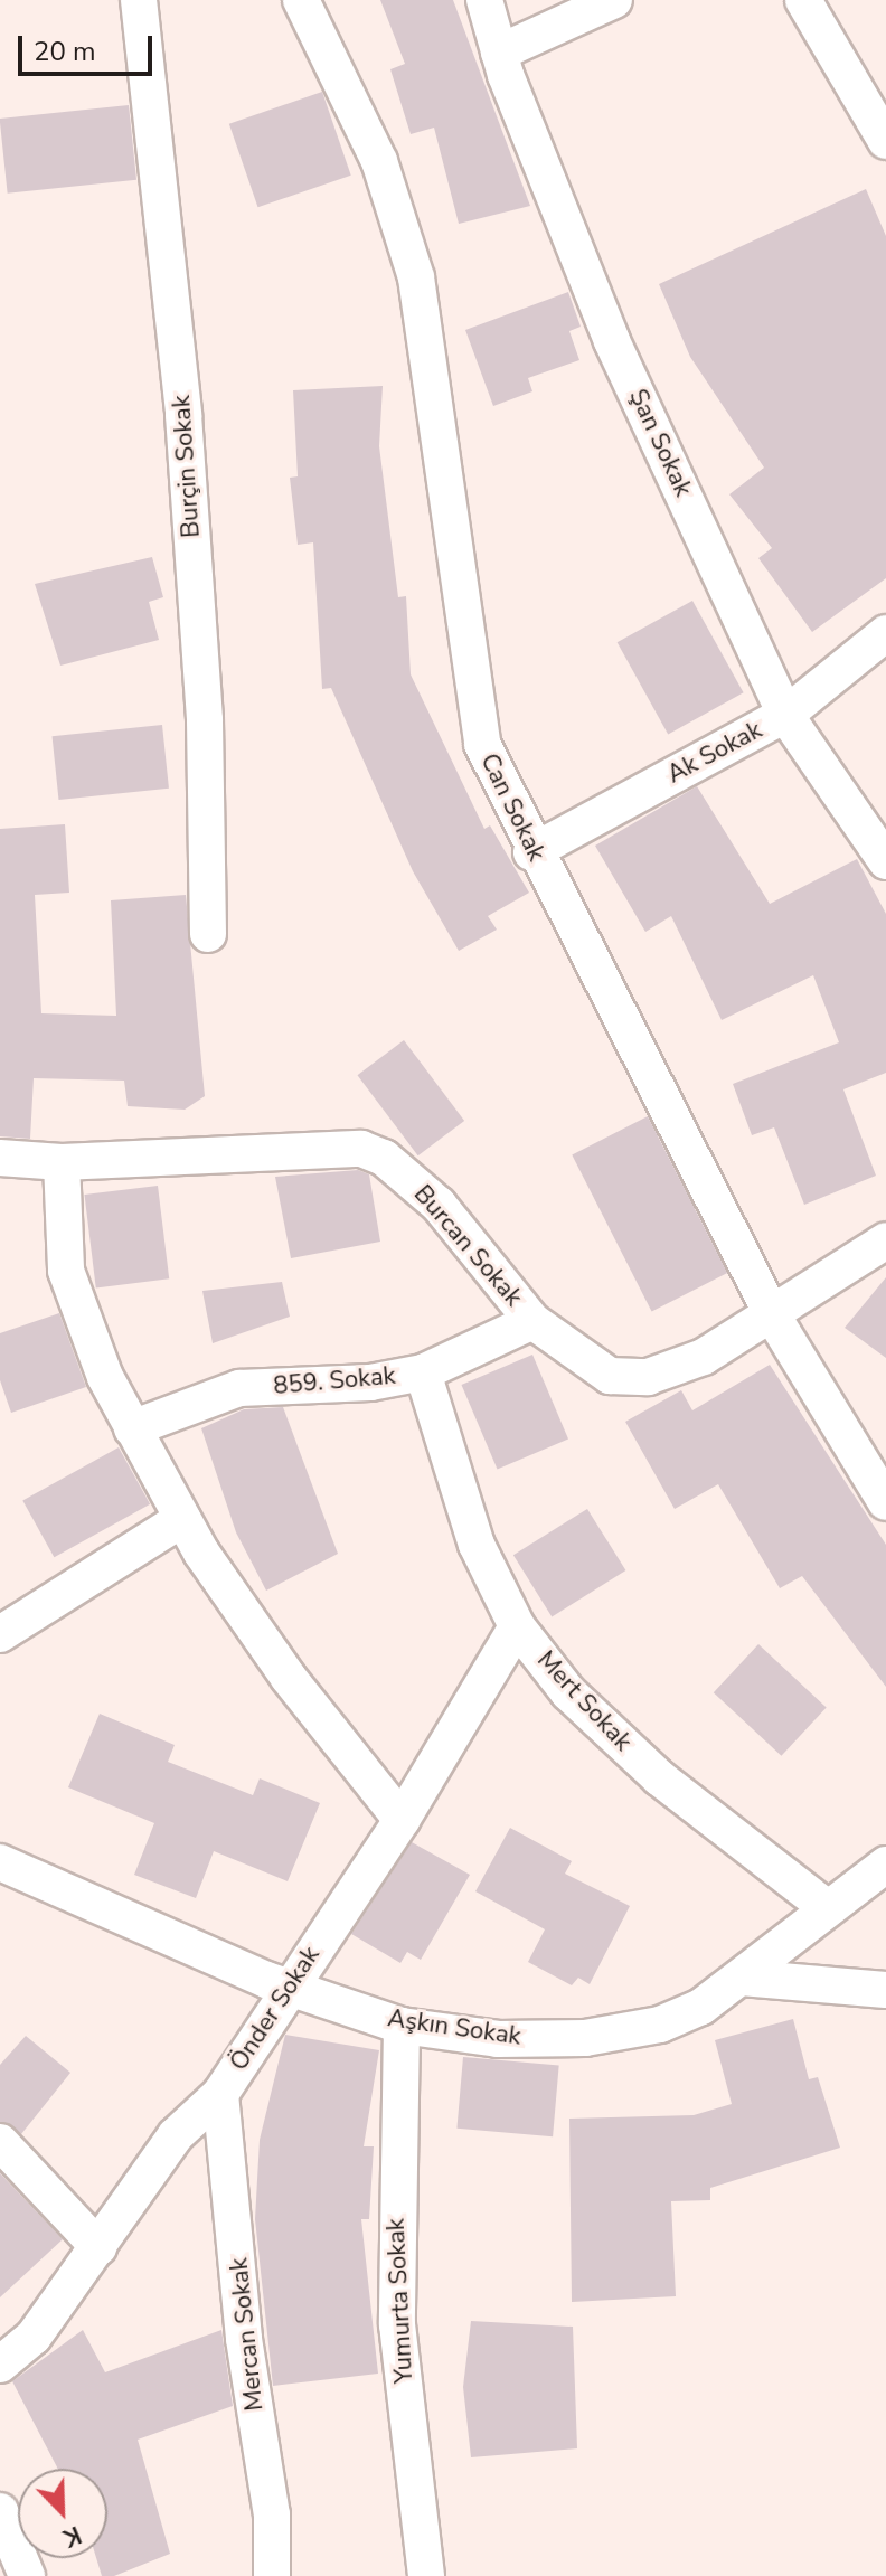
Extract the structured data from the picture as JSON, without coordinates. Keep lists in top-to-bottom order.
{
  "streets": {
    "street": [
      "Şan Sokak",
      "Burçin Sokak",
      "Ak Sokak",
      "Can Sokak",
      "Burcan Sokak",
      "859. Sokak",
      "Mert Sokak",
      "Önder Sokak",
      "Aşkın Sokak",
      "Yumurta Sokak",
      "Mercan Sokak"
    ]
  },
  "crossings": [
    ["Şan Sokak", "Ak Sokak"],
    ["Ak Sokak", "Can Sokak"],
    ["Can Sokak", "Burcan Sokak"],
    ["Burcan Sokak", "859. Sokak"],
    ["859. Sokak", "Mert Sokak"],
    ["Mert Sokak", "Önder Sokak"],
    ["Mert Sokak", "Aşkın Sokak"],
    ["Önder Sokak", "Aşkın Sokak"],
    ["Önder Sokak", "Mercan Sokak"],
    ["Aşkın Sokak", "Yumurta Sokak"]
  ],
  "scale_bar": "20 m",
  "north": "bottom right"
}
